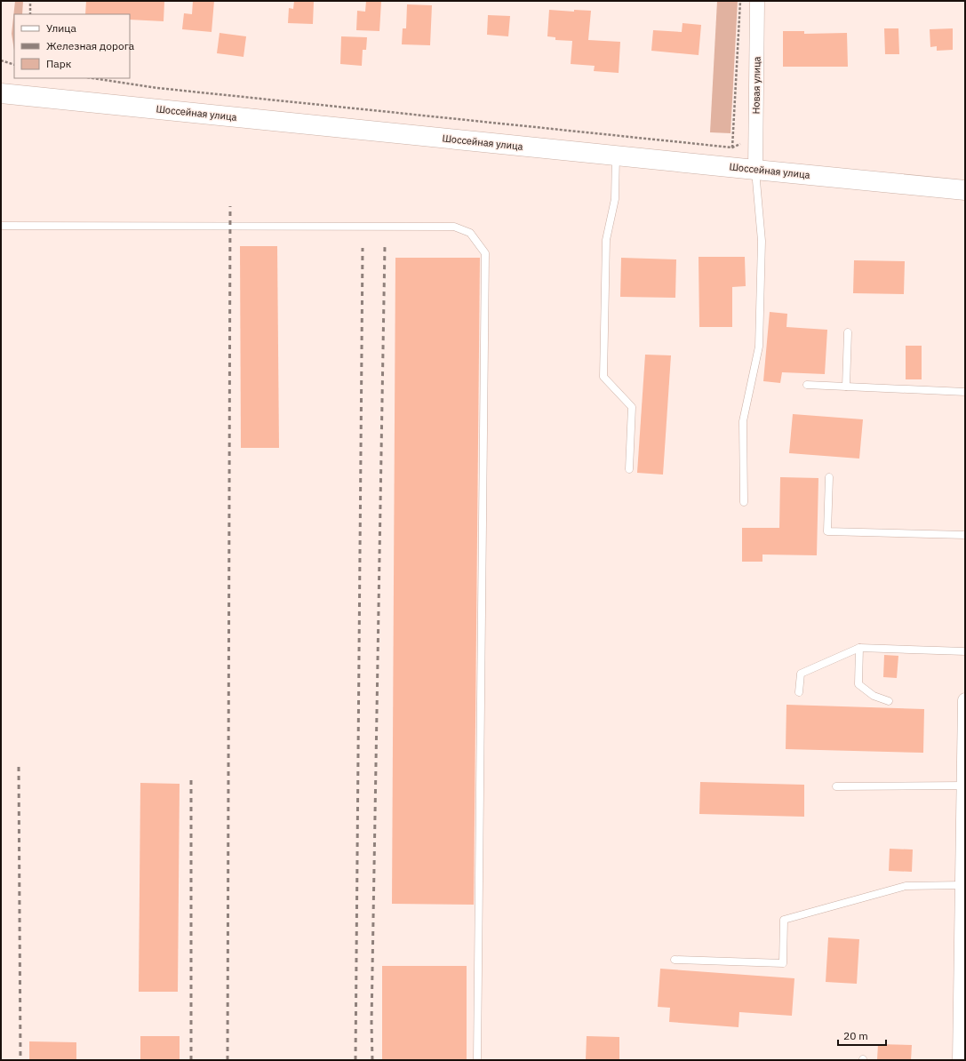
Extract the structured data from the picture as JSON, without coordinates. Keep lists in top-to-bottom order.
{
  "streets": {
    "main road": ["Шоссейная улица"],
    "street": ["Новая улица"]
  },
  "crossings": [
    ["Новая улица", "Шоссейная улица"]
  ],
  "legend": ["Улица", "Железная дорога", "Парк"],
  "scale_bar": "20 m"
}
